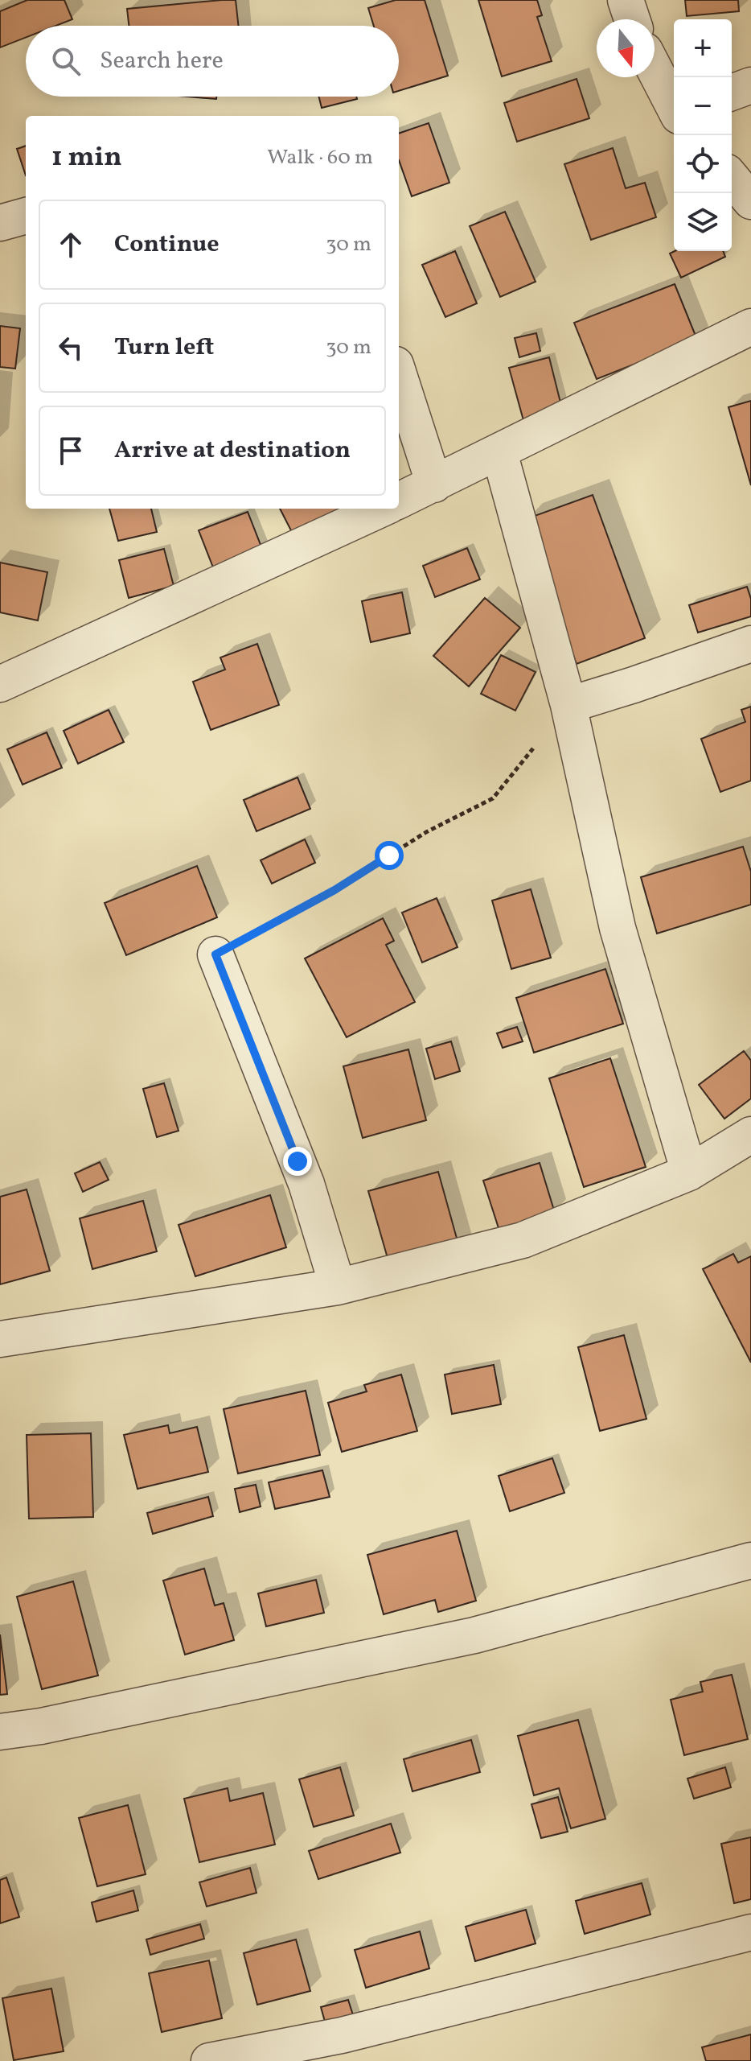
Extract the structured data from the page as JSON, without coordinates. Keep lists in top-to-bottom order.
{
  "north": "bottom",
  "page": {
    "map_buttons": ["+", "−"],
    "search": "Search here",
    "heading": ["1 min", "Walk · 60 m"],
    "list": [
      ["Continue", "30 m"],
      ["Turn left", "30 m"],
      "Arrive at destination"
    ]
  }
}
